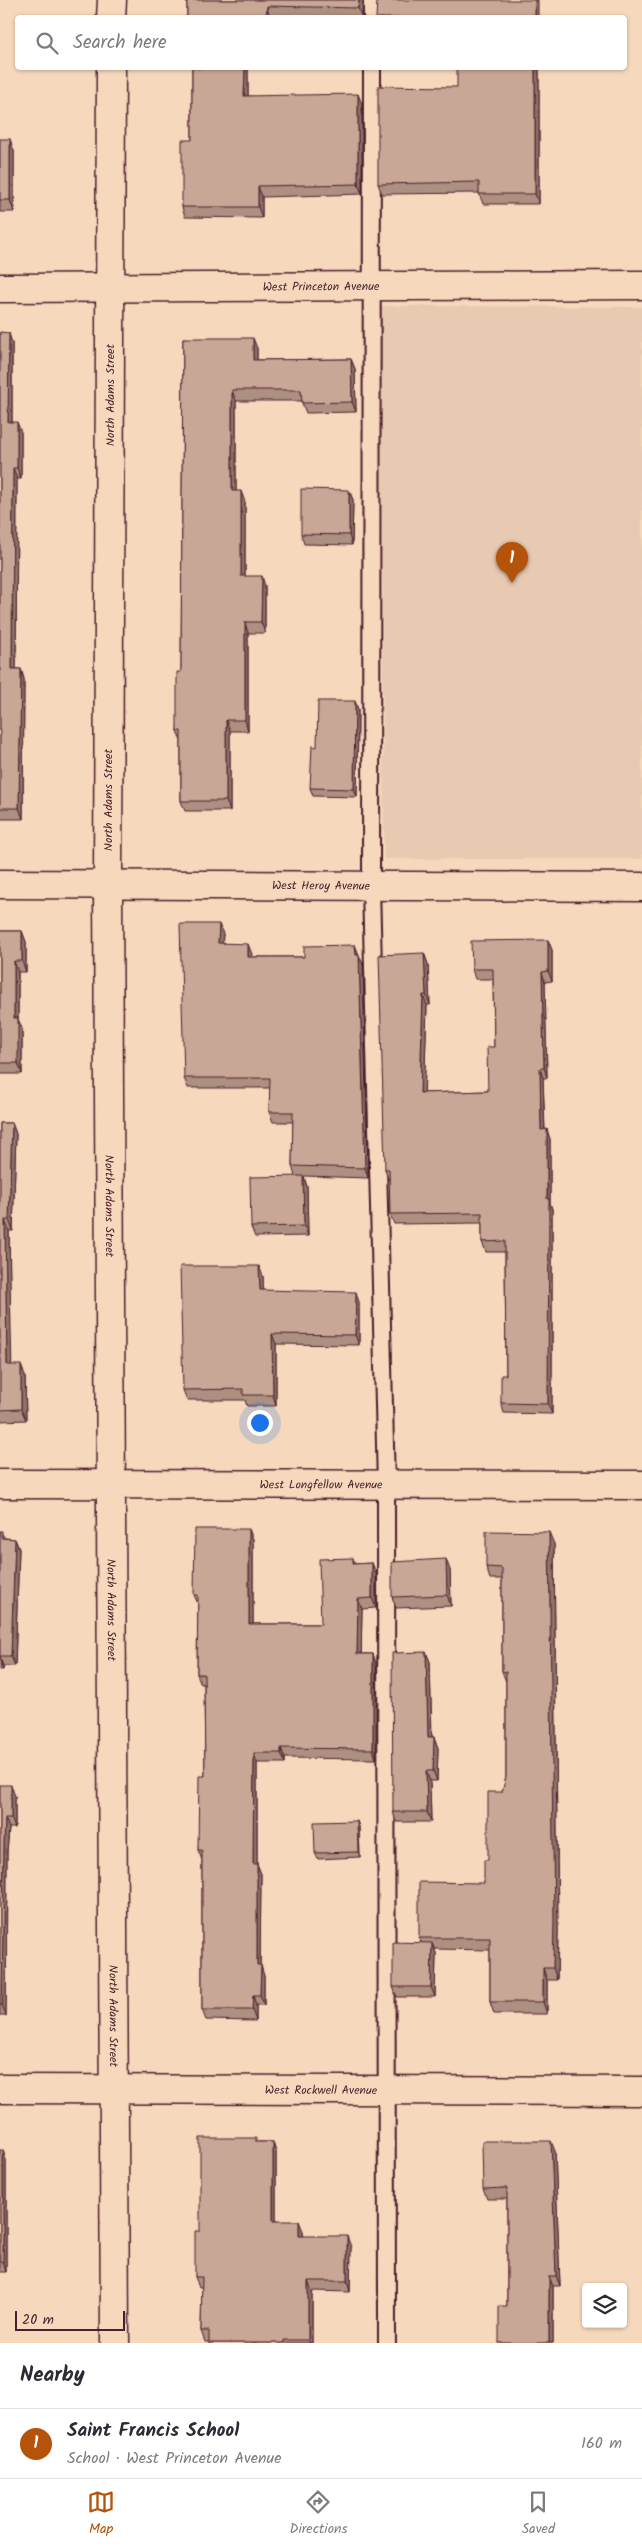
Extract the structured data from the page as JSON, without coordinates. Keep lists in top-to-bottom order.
{
  "streets": {
    "street": [
      "West Princeton Avenue",
      "North Adams Street",
      "West Heroy Avenue",
      "West Longfellow Avenue",
      "West Rockwell Avenue"
    ]
  },
  "crossings": [
    ["West Princeton Avenue", "North Adams Street"],
    ["North Adams Street", "West Heroy Avenue"],
    ["North Adams Street", "West Longfellow Avenue"],
    ["North Adams Street", "West Rockwell Avenue"]
  ],
  "scale_bar": "20 m",
  "page": {
    "search": "Search here",
    "pins": "1",
    "scale": "20 m",
    "heading": "Nearby",
    "list": [
      {
        "mark": "1",
        "name": "Saint Francis School",
        "note": "School · West Princeton Avenue",
        "value": "160 m"
      }
    ],
    "nav": ["Map", "Directions", "Saved"]
  }
}
